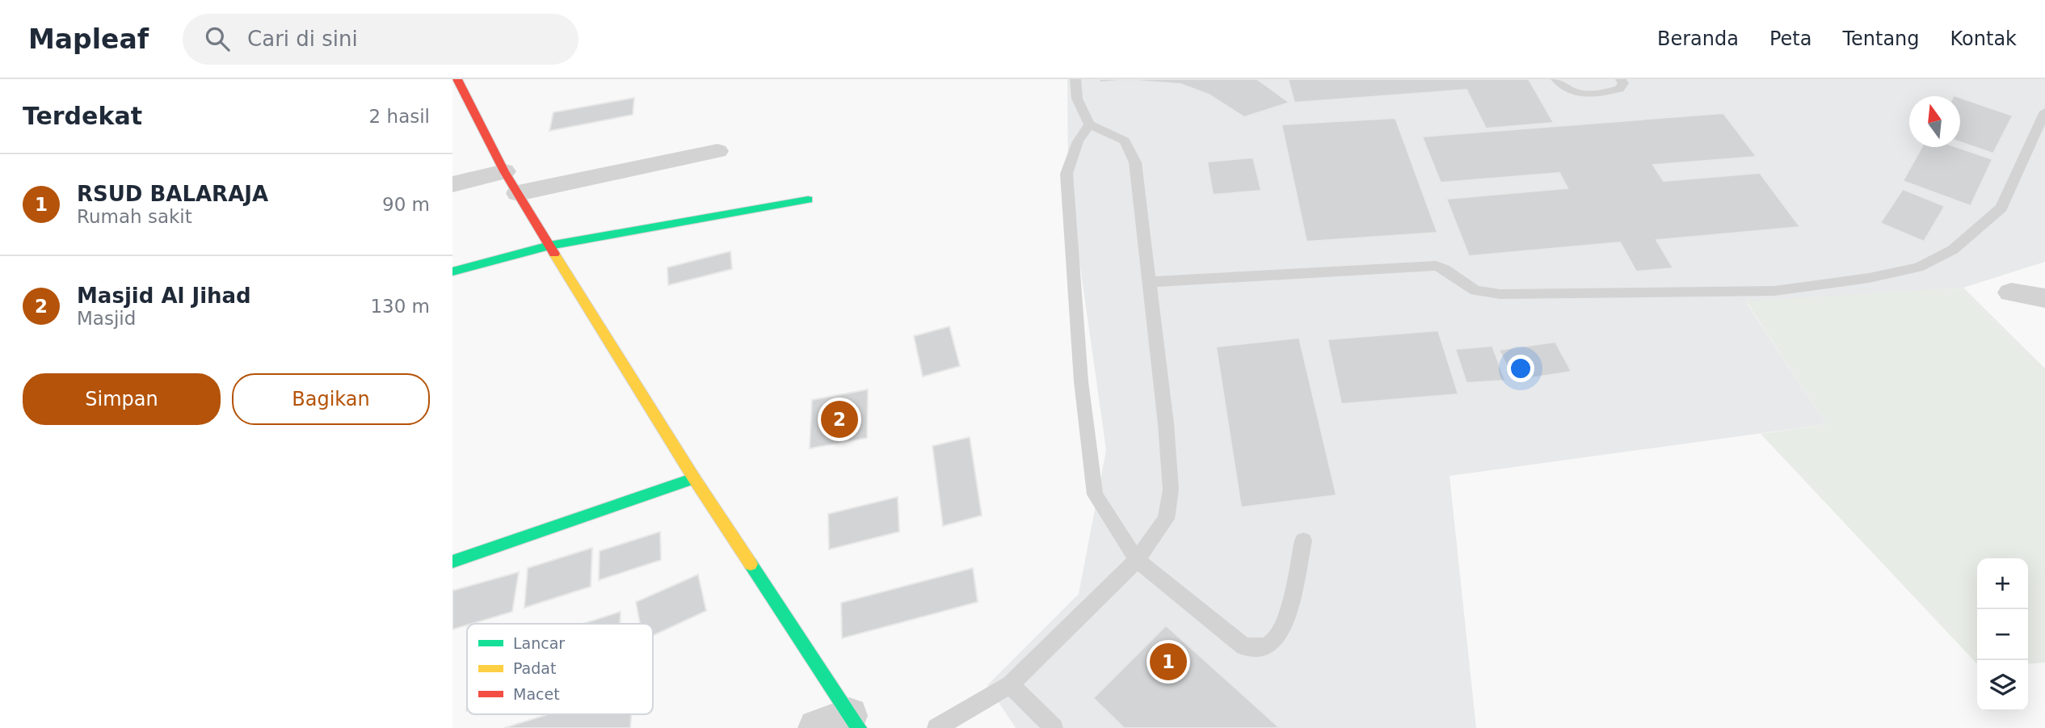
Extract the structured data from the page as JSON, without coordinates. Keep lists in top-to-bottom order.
{
  "legend": ["Lancar", "Padat", "Macet"],
  "north": "top",
  "page": {
    "header": "Mapleaf",
    "search": "Cari di sini",
    "nav": [
      "Beranda",
      "Peta",
      "Tentang",
      "Kontak"
    ],
    "heading": ["Terdekat", "2 hasil"],
    "list": [
      {
        "mark": "1",
        "name": "RSUD BALARAJA",
        "note": "Rumah sakit",
        "value": "90 m"
      },
      {
        "mark": "2",
        "name": "Masjid Al Jihad",
        "note": "Masjid",
        "value": "130 m"
      }
    ],
    "buttons": ["Simpan", "Bagikan"],
    "pins": ["2", "1"],
    "map_buttons": ["+", "−"]
  }
}
